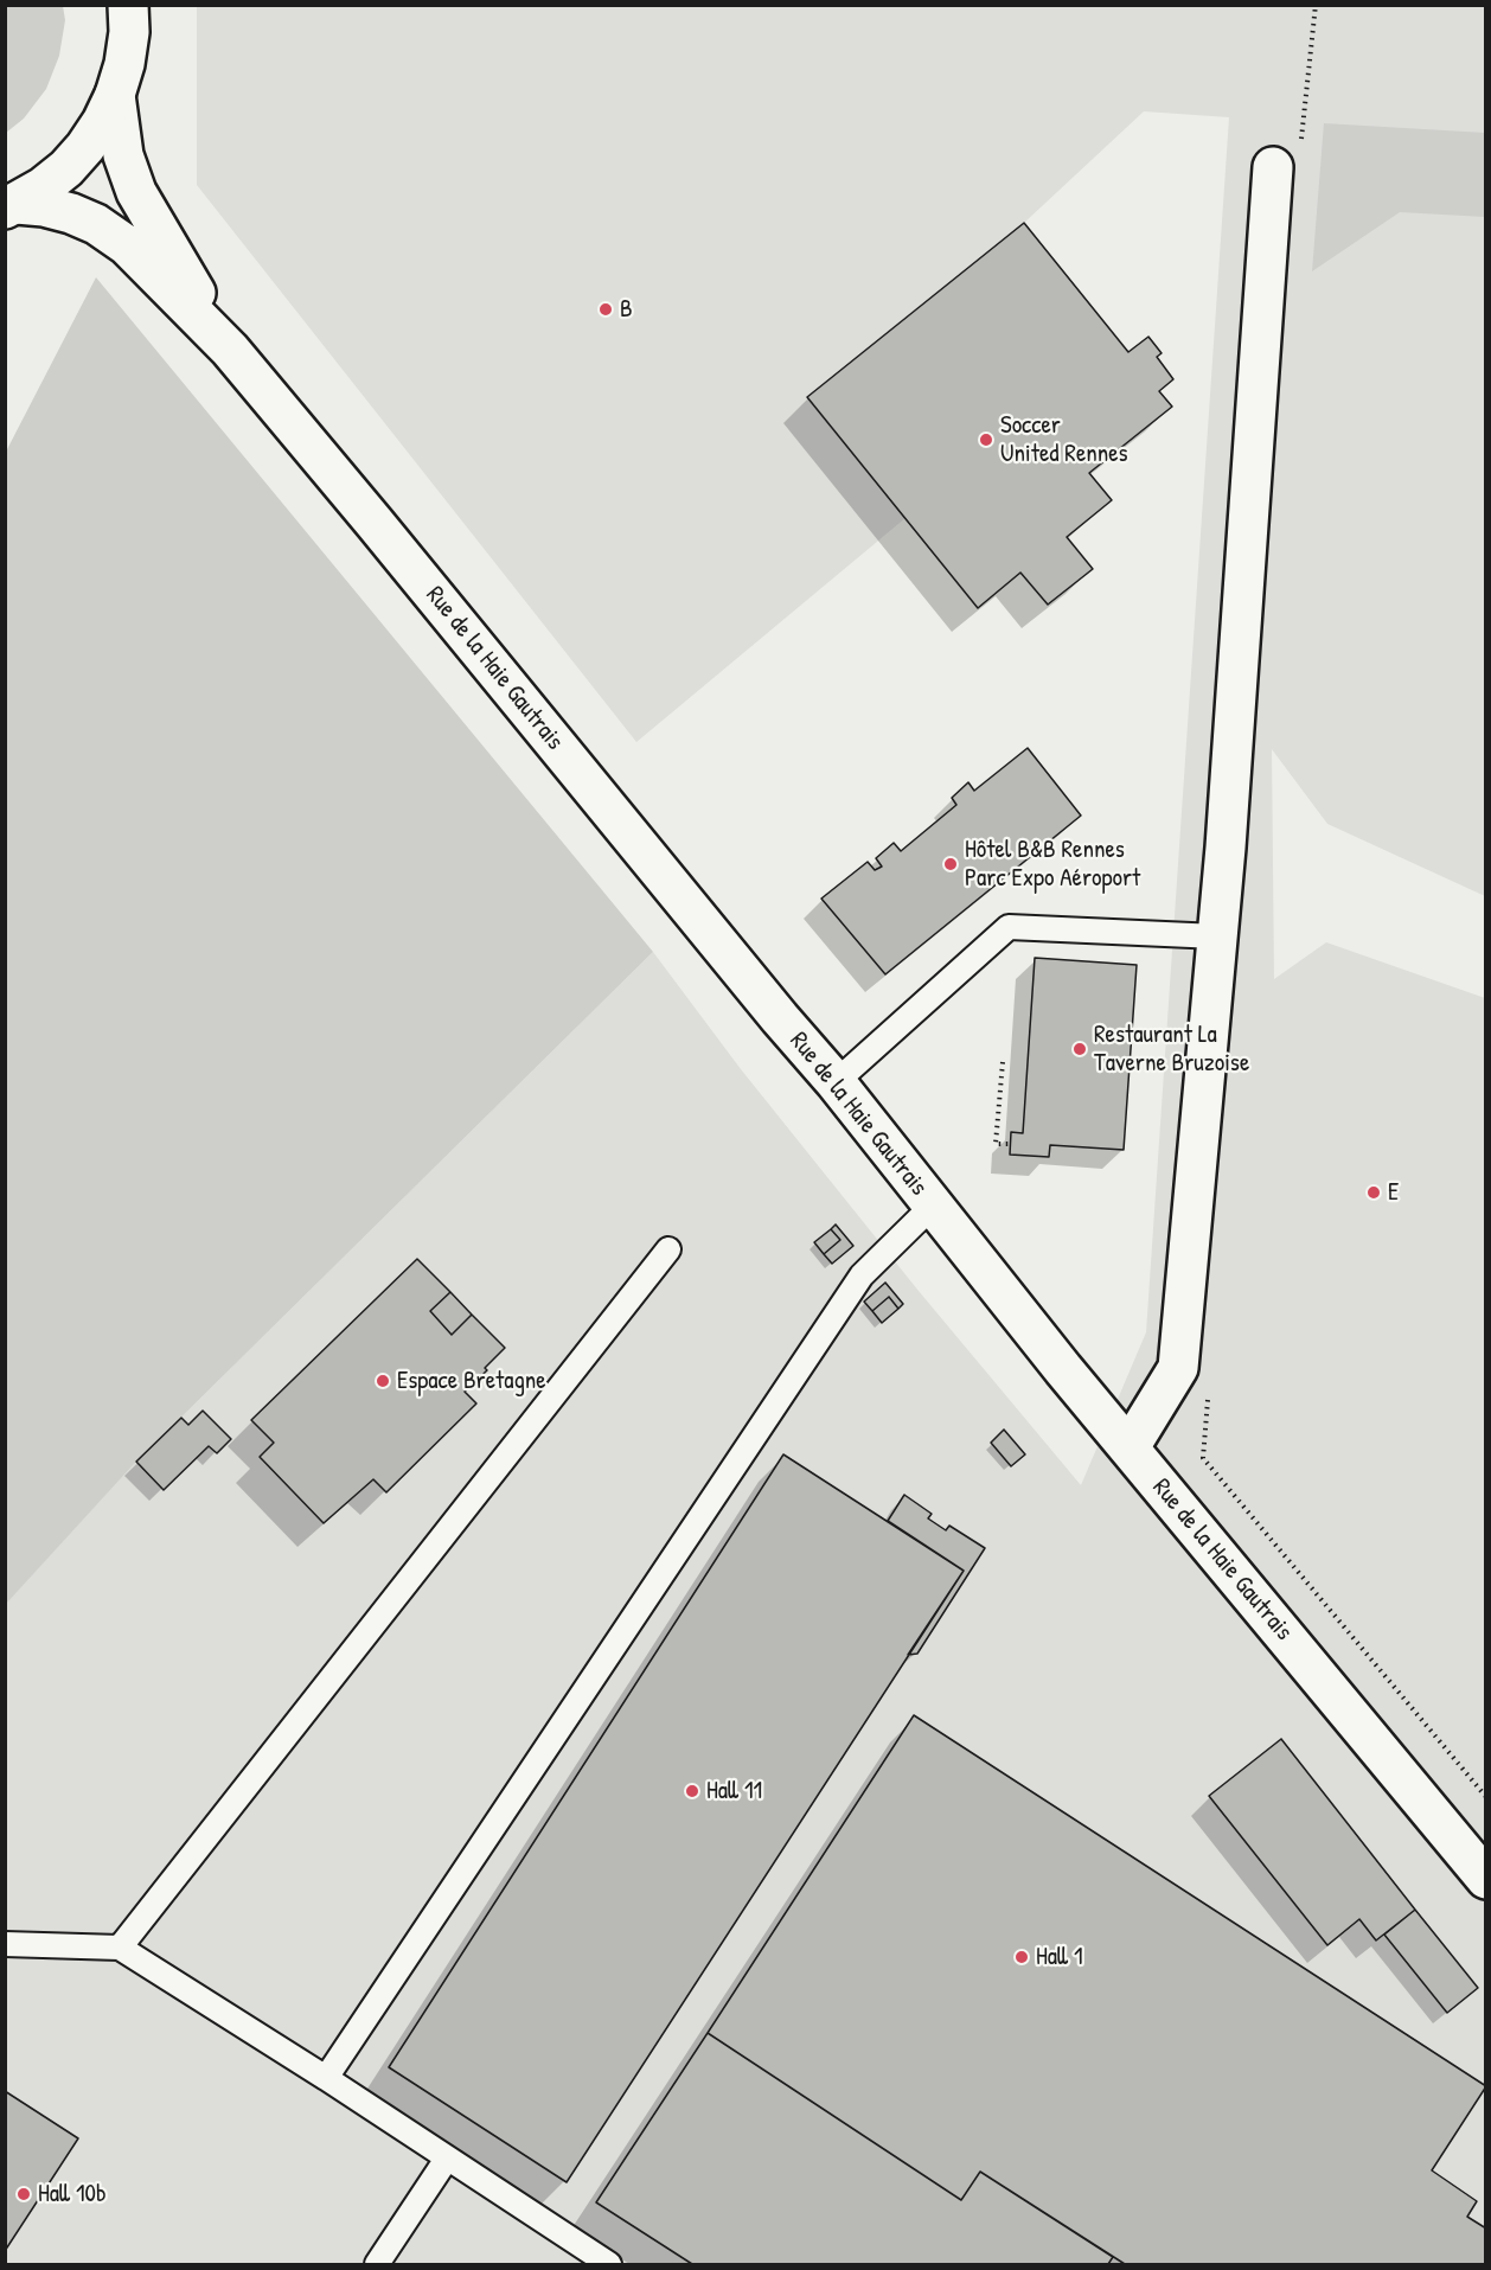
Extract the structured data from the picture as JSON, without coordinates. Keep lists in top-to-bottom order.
{
  "streets": {
    "street": ["Rue de la Haie Gautrais"]
  },
  "places": [
    "B",
    "Soccer United Rennes",
    "Hôtel B&B Rennes Parc Expo Aéroport",
    "Restaurant La Taverne Bruzoise",
    "E",
    "Espace Bretagne",
    "Hall 11",
    "Hall 1",
    "Hall 10b"
  ]
}
